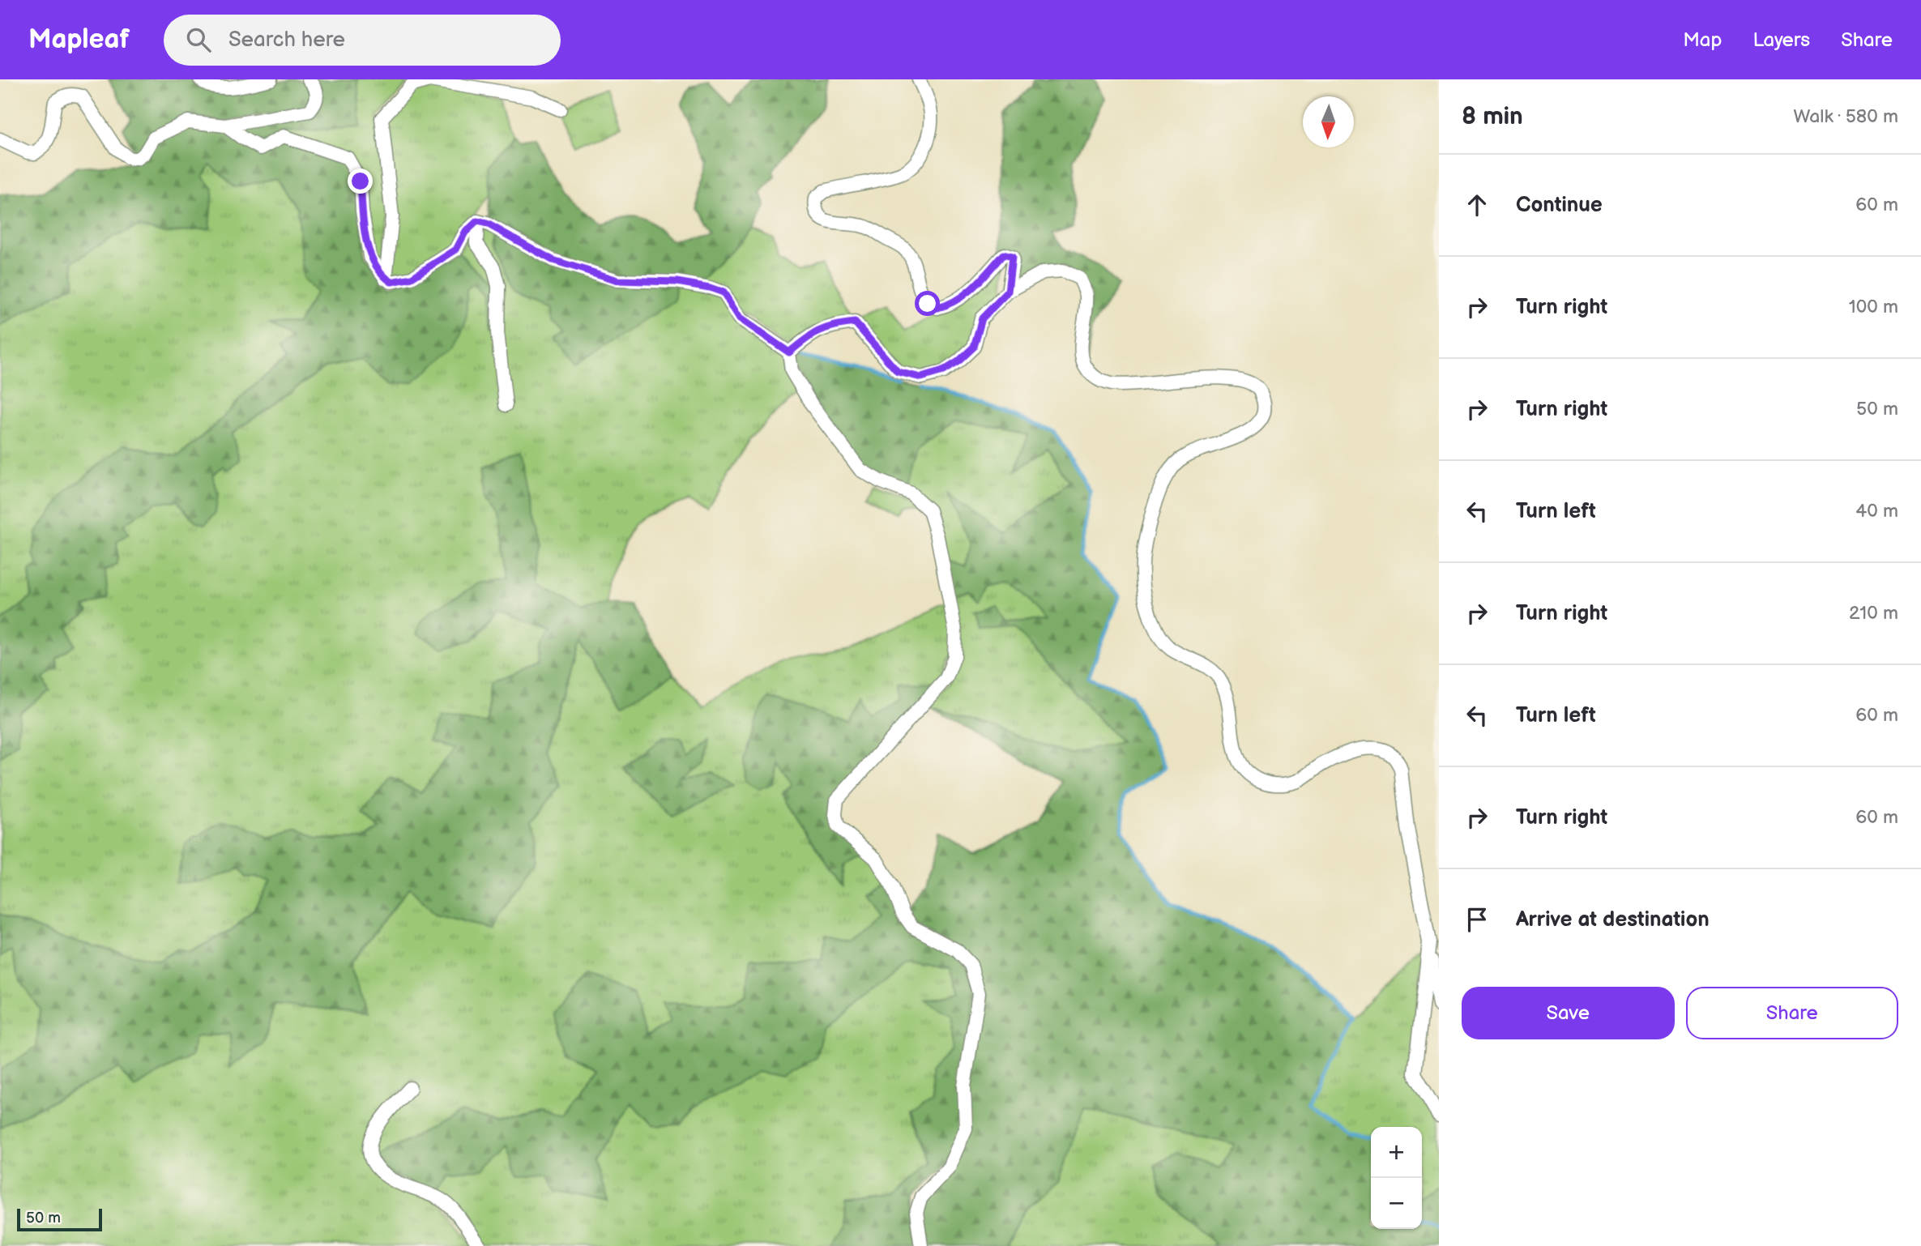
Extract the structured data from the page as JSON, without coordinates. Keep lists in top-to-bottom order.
{
  "scale_bar": "50 m",
  "north": "bottom",
  "page": {
    "header": "Mapleaf",
    "search": "Search here",
    "nav": ["Map", "Layers", "Share"],
    "heading": ["8 min", "Walk · 580 m"],
    "list": [
      ["Continue", "60 m"],
      ["Turn right", "100 m"],
      ["Turn right", "50 m"],
      ["Turn left", "40 m"],
      ["Turn right", "210 m"],
      ["Turn left", "60 m"],
      ["Turn right", "60 m"],
      "Arrive at destination"
    ],
    "buttons": ["Save", "Share"],
    "map_buttons": ["+", "−"],
    "scale": "50 m"
  }
}
